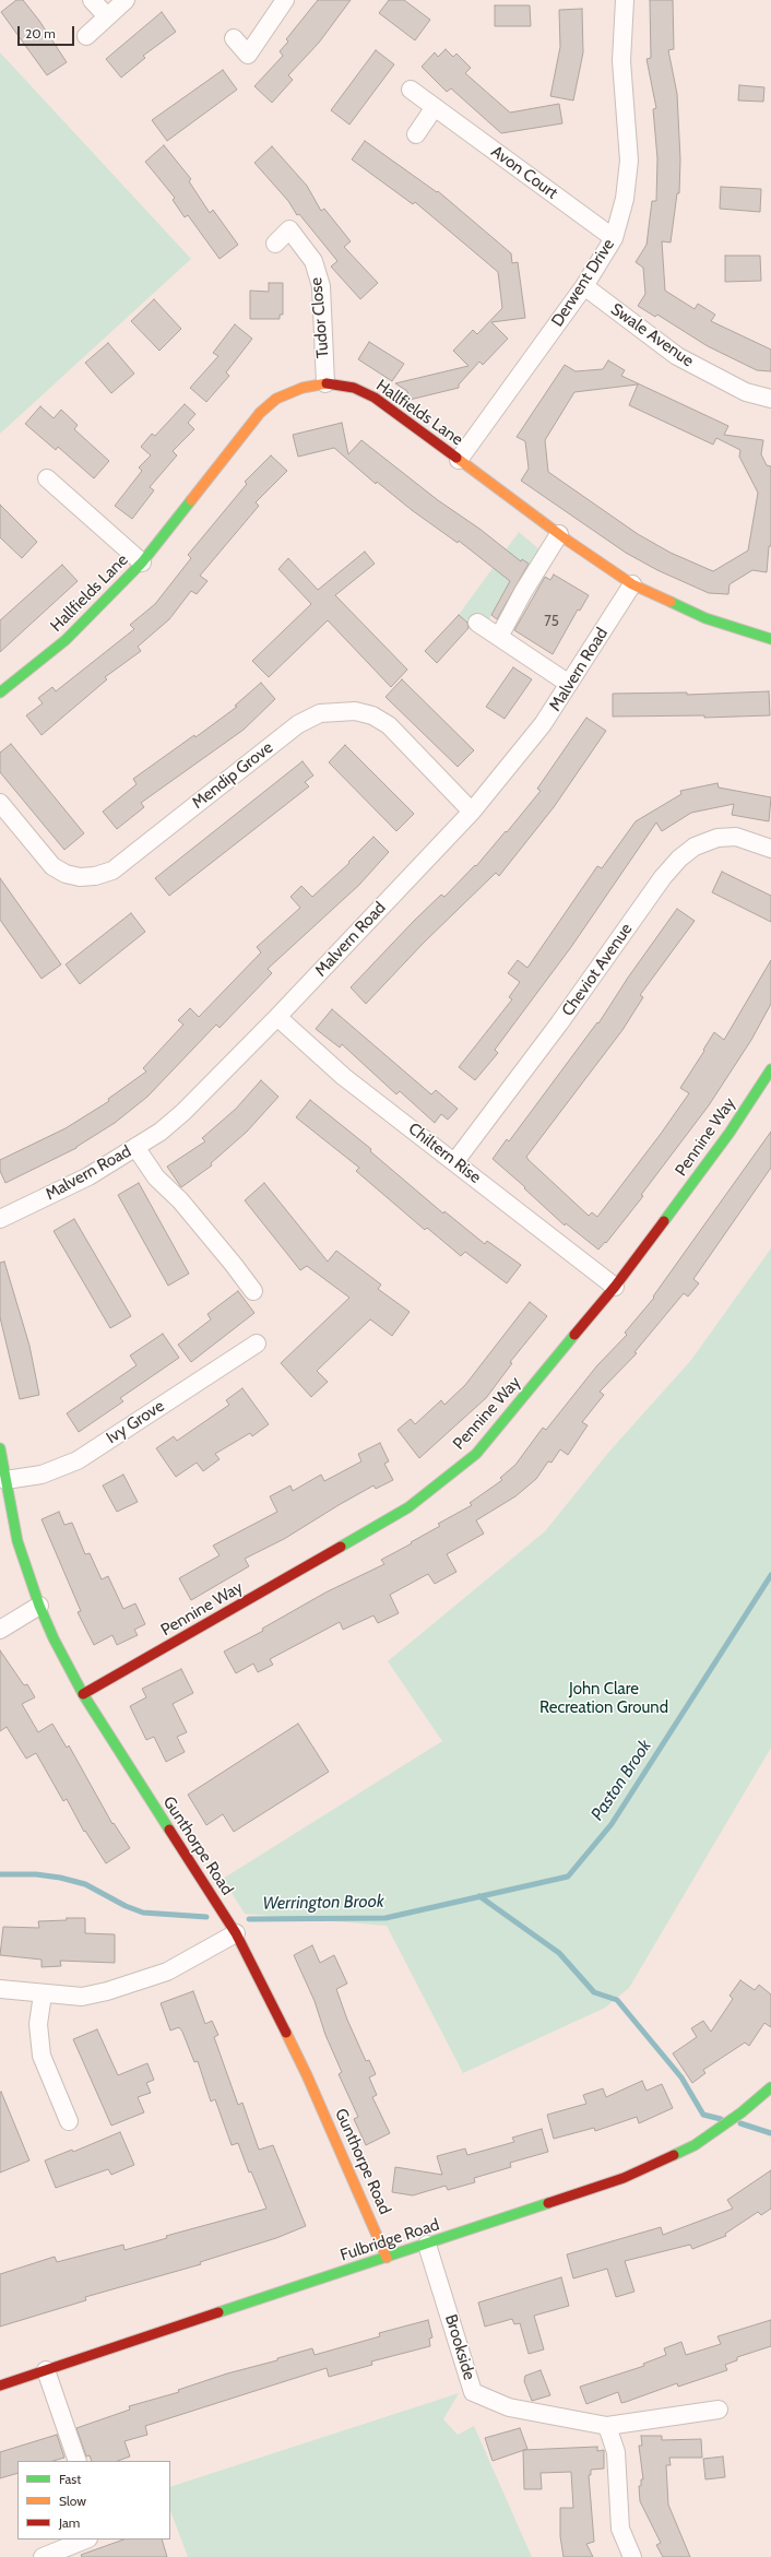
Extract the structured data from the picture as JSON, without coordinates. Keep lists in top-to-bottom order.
{
  "streets": {
    "street": [
      "Avon Court",
      "Derwent Drive",
      "Tudor Close",
      "Swale Avenue",
      "Hallfields Lane",
      "Malvern Road",
      "Mendip Grove",
      "Cheviot Avenue",
      "Pennine Way",
      "Chiltern Rise",
      "Ivy Grove",
      "Gunthorpe Road",
      "Fulbridge Road",
      "Brookside"
    ]
  },
  "crossings": [
    ["Avon Court", "Derwent Drive"],
    ["Derwent Drive", "Swale Avenue"],
    ["Derwent Drive", "Hallfields Lane"],
    ["Tudor Close", "Hallfields Lane"],
    ["Hallfields Lane", "Malvern Road"],
    ["Malvern Road", "Mendip Grove"],
    ["Malvern Road", "Chiltern Rise"],
    ["Cheviot Avenue", "Chiltern Rise"],
    ["Pennine Way", "Chiltern Rise"],
    ["Pennine Way", "Gunthorpe Road"],
    ["Ivy Grove", "Gunthorpe Road"],
    ["Gunthorpe Road", "Fulbridge Road"],
    ["Fulbridge Road", "Brookside"]
  ],
  "water": ["Paston Brook", "Werrington Brook"],
  "parks": ["John Clare Recreation Ground"],
  "house_numbers": ["75"],
  "legend": ["Fast", "Slow", "Jam"],
  "scale_bar": "20 m"
}
